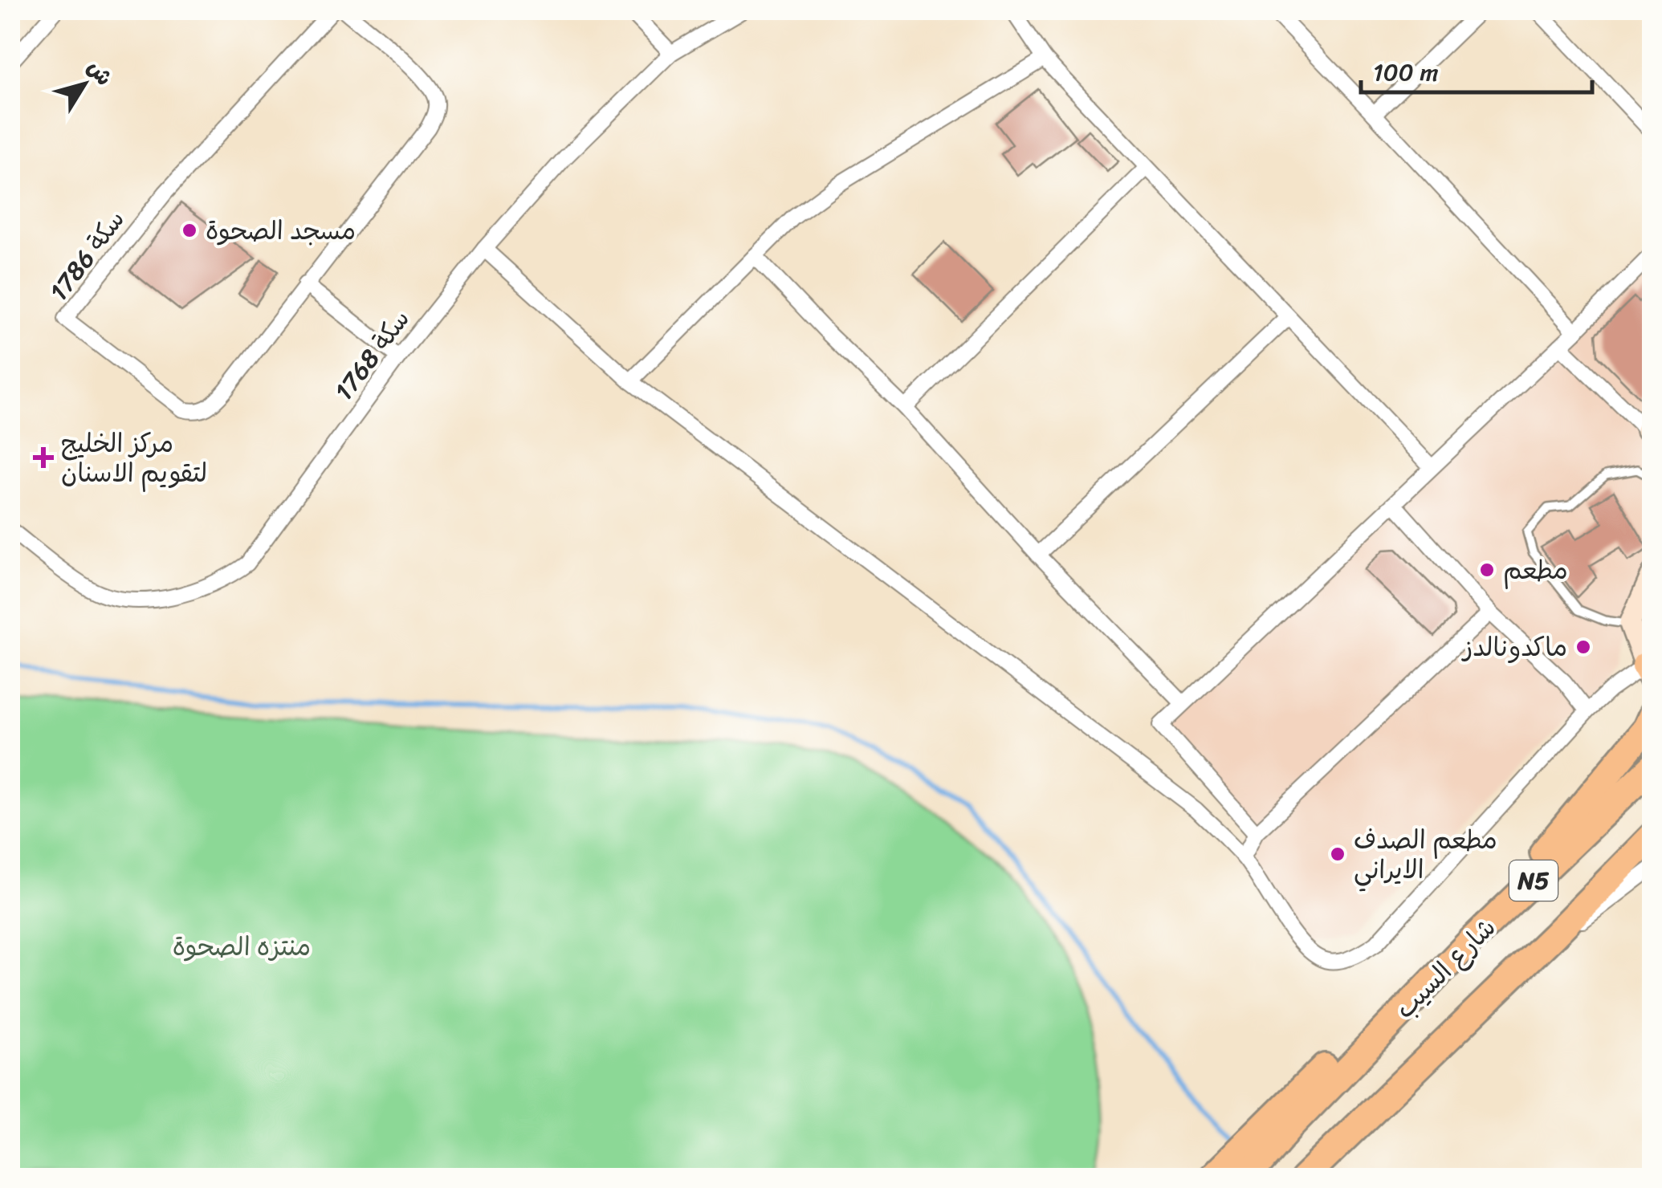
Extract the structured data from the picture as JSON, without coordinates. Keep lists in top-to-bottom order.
{
  "streets": {
    "highway": ["N5", "شارع السيب"],
    "street": ["سكة 1786", "سكة 1768"]
  },
  "crossings": [
    ["N5", "شارع السيب"]
  ],
  "parks": ["منتزه الصحوة"],
  "places": {
    "other": [
      "مسجد الصحوة",
      "مطعم",
      "ماكدونالدز",
      "مطعم الصدف الايراني"
    ],
    "health": ["مركز الخليج لتقويم الاسنان"]
  },
  "scale_bar": "100 m",
  "north": "top right"
}
